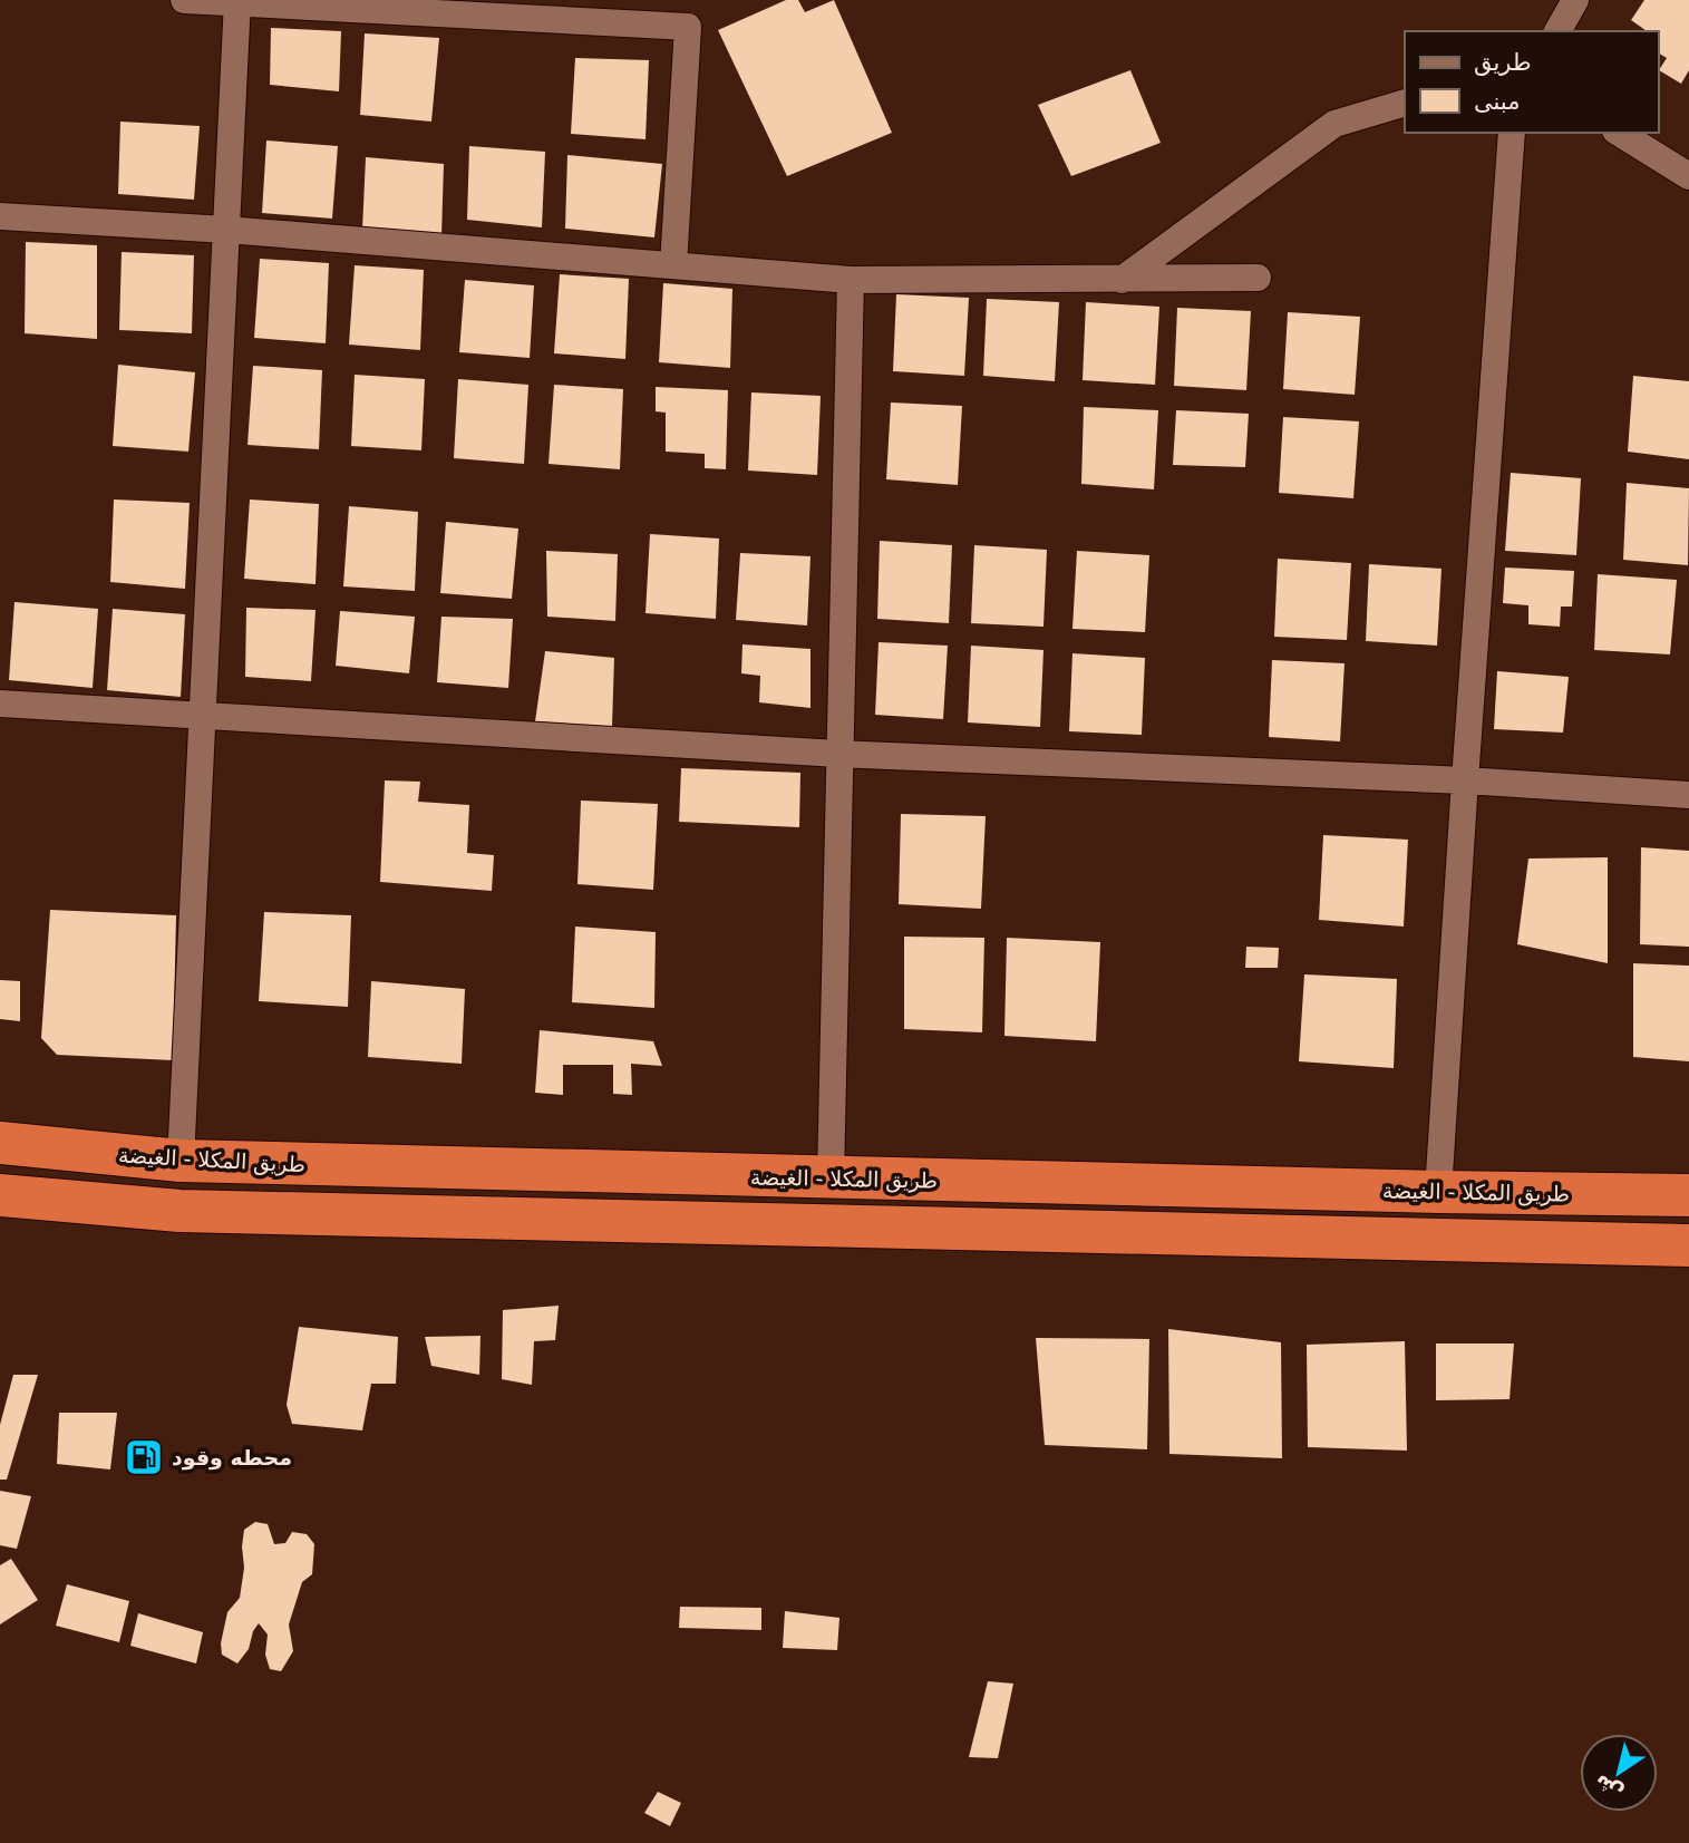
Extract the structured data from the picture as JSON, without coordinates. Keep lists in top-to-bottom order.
{
  "streets": {
    "highway": ["طريق المكلا - الغيضة"]
  },
  "places": {
    "fuel station": ["محطه وقود"]
  },
  "legend": ["طريق", "مبنى"],
  "north": "bottom left"
}
